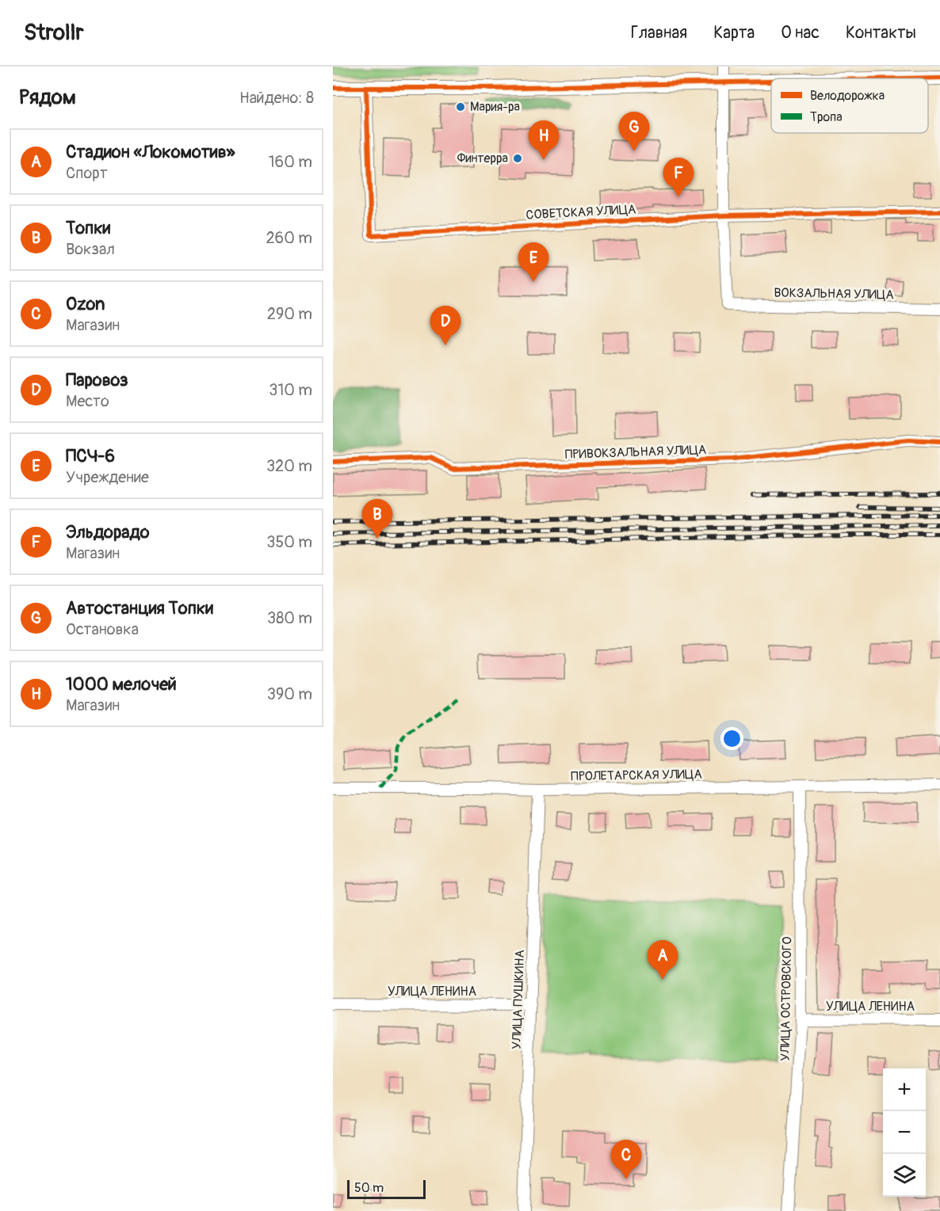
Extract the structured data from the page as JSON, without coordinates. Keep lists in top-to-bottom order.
{
  "streets": {
    "street": [
      "СОВЕТСКАЯ УЛИЦА",
      "ВОКЗАЛЬНАЯ УЛИЦА",
      "ПРИВОКЗАЛЬНАЯ УЛИЦА",
      "ПРОЛЕТАРСКАЯ УЛИЦА",
      "УЛИЦА ЛЕНИНА",
      "УЛИЦА ОСТРОВСКОГО",
      "УЛИЦА ПУШКИНА"
    ]
  },
  "crossings": [
    ["СОВЕТСКАЯ УЛИЦА", "ВОКЗАЛЬНАЯ УЛИЦА"],
    ["ПРОЛЕТАРСКАЯ УЛИЦА", "УЛИЦА ОСТРОВСКОГО"],
    ["ПРОЛЕТАРСКАЯ УЛИЦА", "УЛИЦА ПУШКИНА"],
    ["УЛИЦА ЛЕНИНА", "УЛИЦА ОСТРОВСКОГО"],
    ["УЛИЦА ЛЕНИНА", "УЛИЦА ПУШКИНА"]
  ],
  "places": ["Мария-ра", "Финтерра"],
  "legend": ["Велодорожка", "Тропа"],
  "scale_bar": "50 m",
  "page": {
    "header": "Strollr",
    "nav": [
      "Главная",
      "Карта",
      "О нас",
      "Контакты"
    ],
    "heading": ["Рядом", "Найдено: 8"],
    "pins": [
      "G",
      "H",
      "F",
      "E",
      "D",
      "B",
      "A",
      "C"
    ],
    "list": [
      {
        "mark": "A",
        "name": "Стадион «Локомотив»",
        "note": "Спорт",
        "value": "160 m"
      },
      {
        "mark": "B",
        "name": "Топки",
        "note": "Вокзал",
        "value": "260 m"
      },
      {
        "mark": "C",
        "name": "Ozon",
        "note": "Магазин",
        "value": "290 m"
      },
      {
        "mark": "D",
        "name": "Паровоз",
        "note": "Место",
        "value": "310 m"
      },
      {
        "mark": "E",
        "name": "ПСЧ-6",
        "note": "Учреждение",
        "value": "320 m"
      },
      {
        "mark": "F",
        "name": "Эльдорадо",
        "note": "Магазин",
        "value": "350 m"
      },
      {
        "mark": "G",
        "name": "Автостанция Топки",
        "note": "Остановка",
        "value": "380 m"
      },
      {
        "mark": "H",
        "name": "1000 мелочей",
        "note": "Магазин",
        "value": "390 m"
      }
    ],
    "map_buttons": ["+", "−"],
    "scale": "50 m"
  }
}
